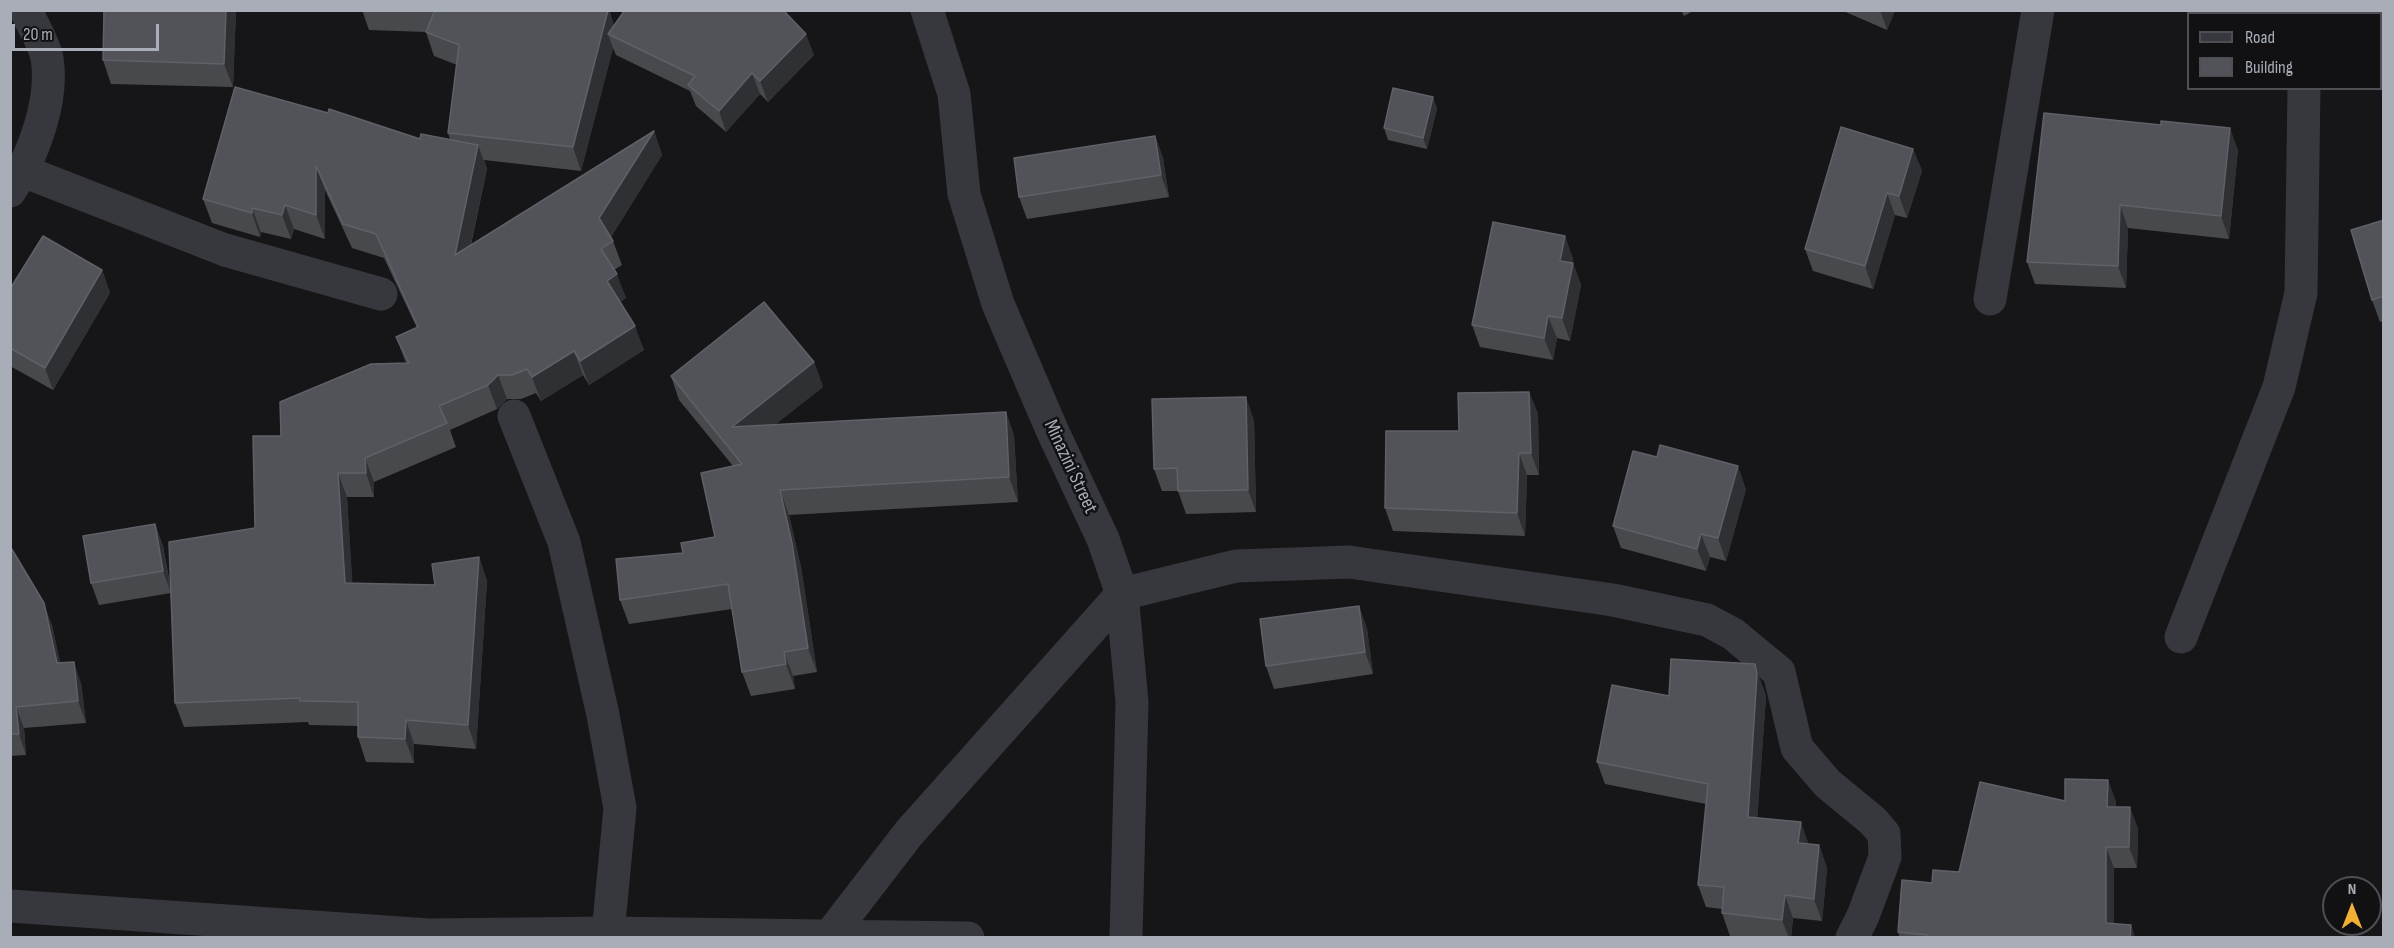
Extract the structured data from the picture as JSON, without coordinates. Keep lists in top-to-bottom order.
{
  "streets": {
    "street": ["Minazini Street"]
  },
  "legend": ["Road", "Building"],
  "scale_bar": "20 m",
  "north": "top"
}
